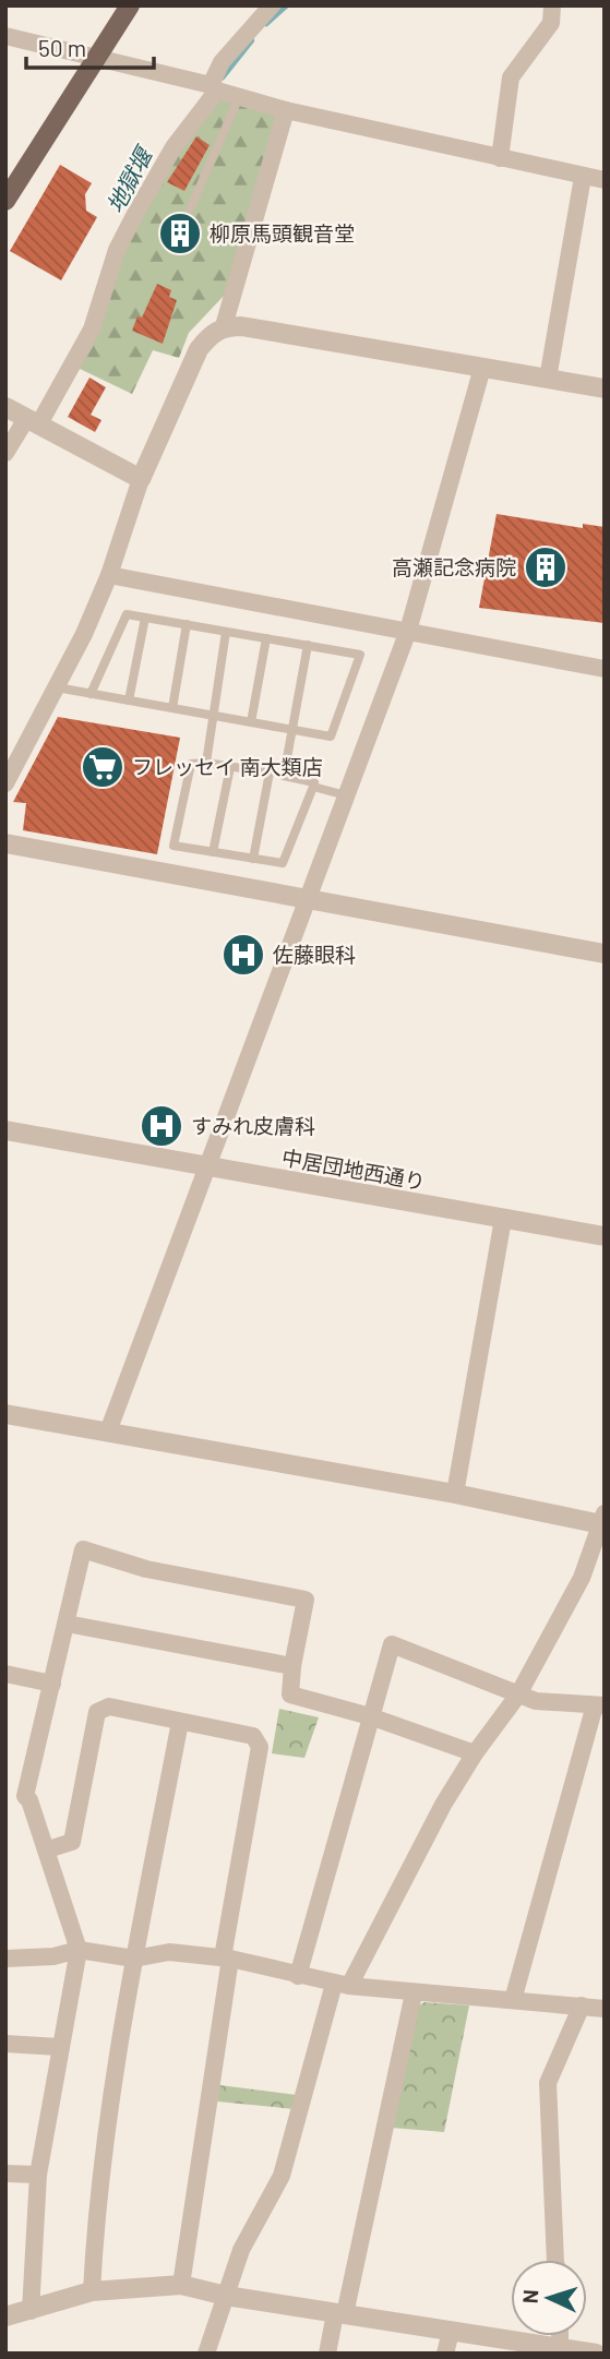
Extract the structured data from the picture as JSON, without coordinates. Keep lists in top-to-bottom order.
{
  "streets": {
    "street": ["中居団地西通り"]
  },
  "water": ["地獄堰"],
  "places": {
    "building": ["柳原馬頭観音堂", "高瀬記念病院"],
    "supermarket": ["フレッセイ 南大類店"],
    "hospital": ["佐藤眼科", "すみれ皮膚科"]
  },
  "scale_bar": "50 m",
  "north": "left"
}
